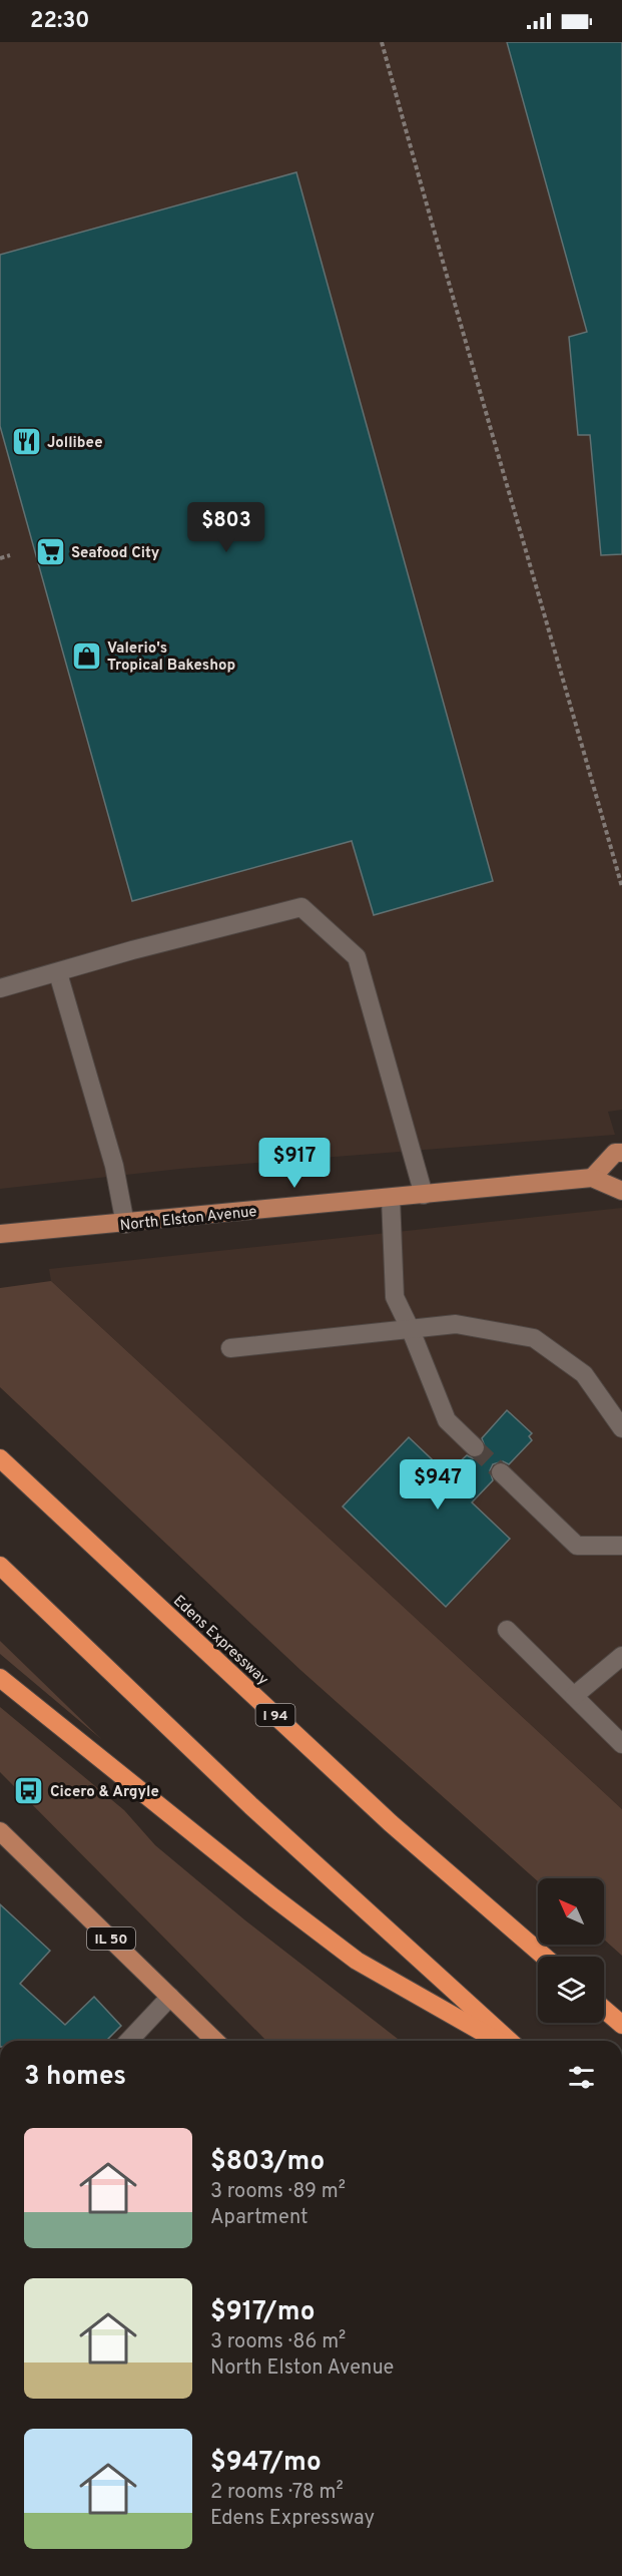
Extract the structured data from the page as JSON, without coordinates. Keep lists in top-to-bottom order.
{
  "streets": {
    "highway": ["Edens Expressway", "I 94"],
    "main road": ["North Elston Avenue", "IL 50"]
  },
  "places": {
    "restaurant": ["Jollibee"],
    "supermarket": ["Seafood City"],
    "shop": ["Valerio's Tropical Bakeshop"],
    "bus stop": ["Cicero & Argyle"]
  },
  "north": "top left",
  "page": {
    "status": "22:30",
    "price": ["$803", "$917", "$947"],
    "heading": "3 homes",
    "list": [
      {
        "name": "$803/mo",
        "note": "3 rooms · 89 m² · Apartment"
      },
      {
        "name": "$917/mo",
        "note": "3 rooms · 86 m² · North Elston Avenue"
      },
      {
        "name": "$947/mo",
        "note": "2 rooms · 78 m² · Edens Expressway"
      }
    ]
  }
}
